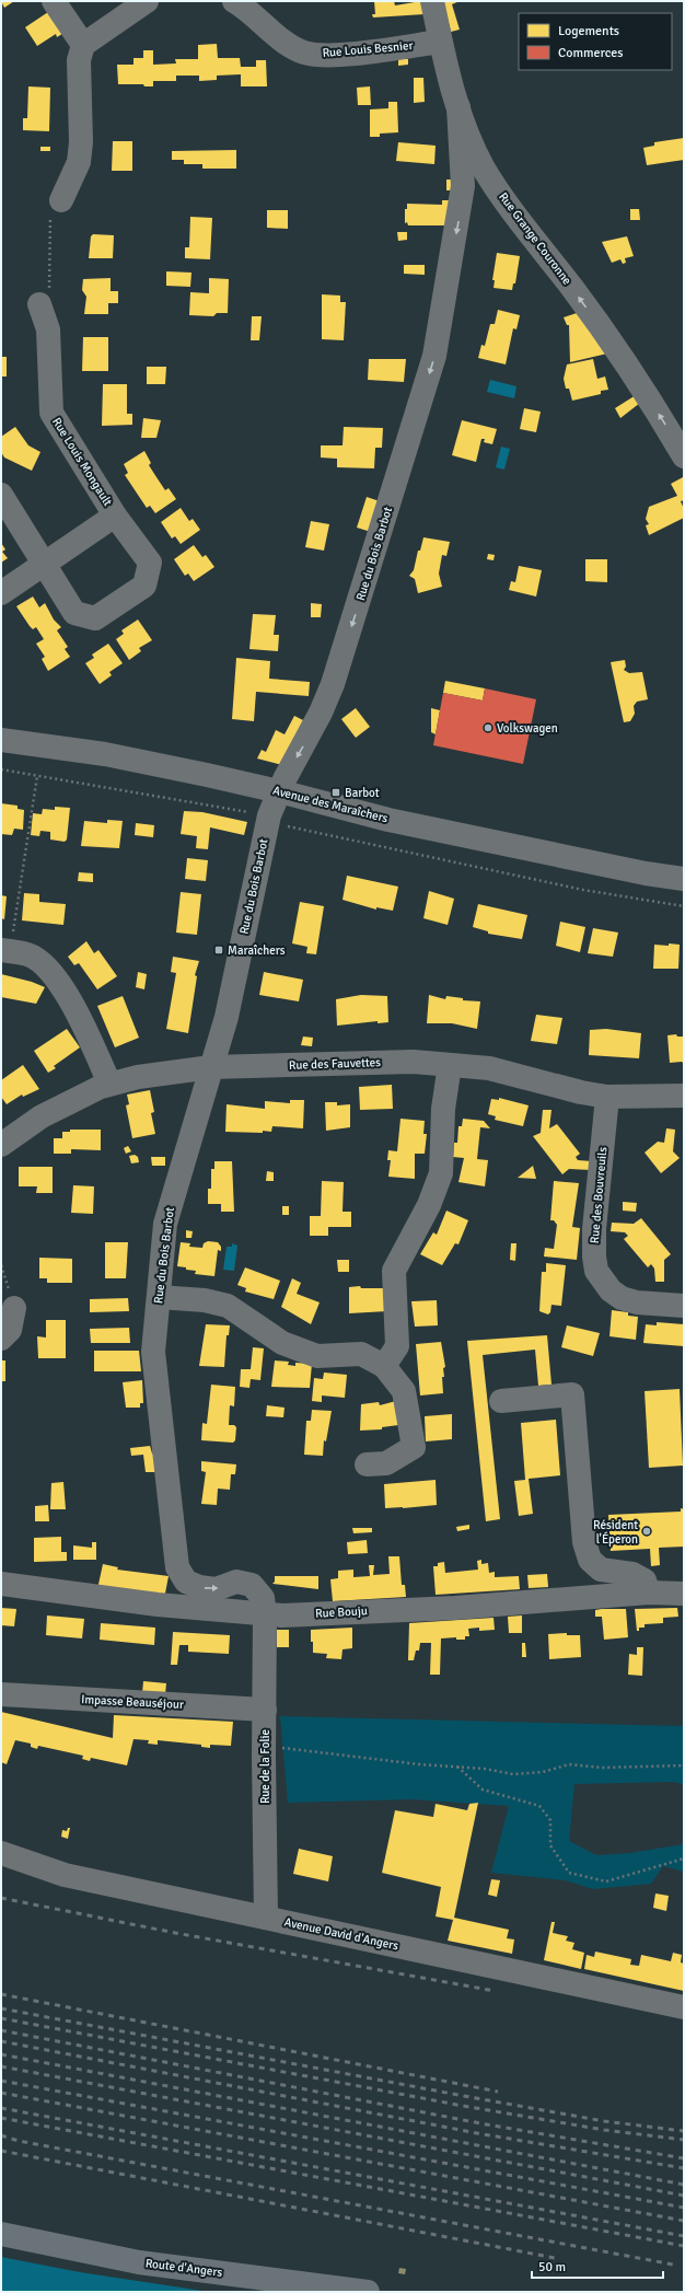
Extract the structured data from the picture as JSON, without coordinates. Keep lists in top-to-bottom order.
{
  "streets": {
    "main road": ["Route d'Angers"],
    "street": [
      "Rue Louis Besnier",
      "Rue Grange Couronne",
      "Rue Louis Mongault",
      "Rue du Bois Barbot",
      "Avenue des Maraîchers",
      "Rue des Fauvettes",
      "Rue des Bouvreuils",
      "Rue Bouju",
      "Impasse Beauséjour",
      "Rue de la Folie",
      "Avenue David d'Angers"
    ]
  },
  "crossings": [
    ["Rue Louis Besnier", "Rue Grange Couronne"],
    ["Rue Grange Couronne", "Rue du Bois Barbot"],
    ["Rue du Bois Barbot", "Avenue des Maraîchers"],
    ["Rue du Bois Barbot", "Rue des Fauvettes"],
    ["Rue du Bois Barbot", "Rue Bouju"],
    ["Rue du Bois Barbot", "Rue de la Folie"],
    ["Rue des Fauvettes", "Rue des Bouvreuils"],
    ["Rue Bouju", "Rue de la Folie"],
    ["Impasse Beauséjour", "Rue de la Folie"],
    ["Rue de la Folie", "Avenue David d'Angers"]
  ],
  "one_way": ["Rue Grange Couronne", "Rue du Bois Barbot"],
  "places": {
    "other": ["Volkswagen", "Résident l'Éperon"],
    "transit": ["Barbot", "Maraîchers"]
  },
  "legend": ["Logements", "Commerces"],
  "scale_bar": "50 m"
}
